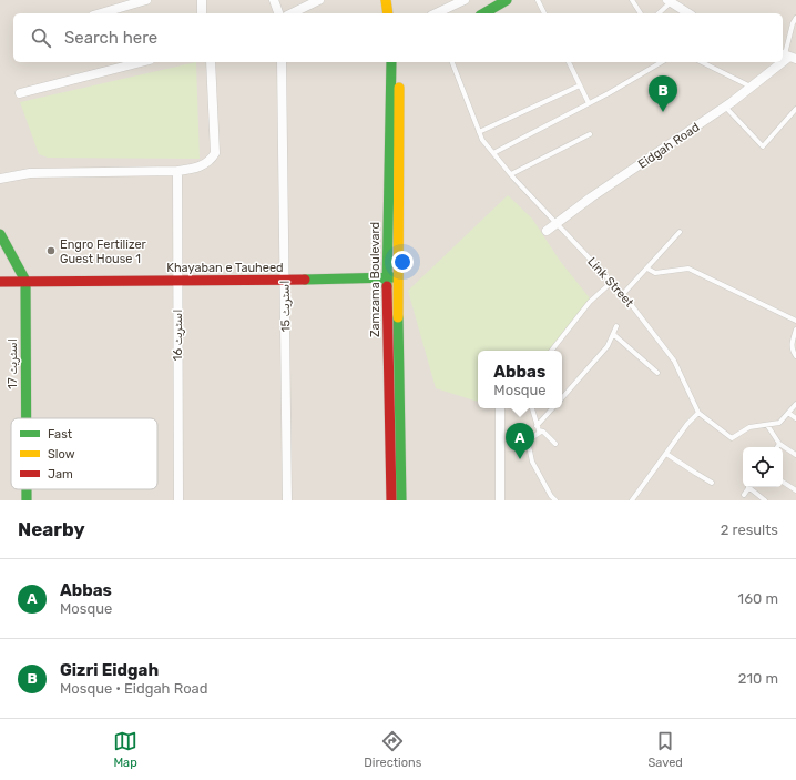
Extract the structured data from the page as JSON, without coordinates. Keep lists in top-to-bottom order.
{
  "streets": {
    "main road": ["Khayaban e Tauheed", "Zamzama Boulevard", "اسٹریٹ 17"],
    "street": ["Eidgah Road", "اسٹریٹ 15", "اسٹریٹ 16"],
    "lane": ["Link Street"]
  },
  "crossings": [
    ["Eidgah Road", "Link Street"],
    ["Khayaban e Tauheed", "Zamzama Boulevard"],
    ["Khayaban e Tauheed", "اسٹریٹ 15"],
    ["Khayaban e Tauheed", "اسٹریٹ 16"],
    ["Khayaban e Tauheed", "اسٹریٹ 17"]
  ],
  "places": ["Engro Fertilizer Guest House 1"],
  "legend": ["Fast", "Slow", "Jam"],
  "page": {
    "search": "Search here",
    "pins": ["B", "A"],
    "popup": ["Abbas", "Mosque"],
    "heading": ["Nearby", "2 results"],
    "list": [
      {
        "mark": "A",
        "name": "Abbas",
        "note": "Mosque",
        "value": "160 m"
      },
      {
        "mark": "B",
        "name": "Gizri Eidgah",
        "note": "Mosque · Eidgah Road",
        "value": "210 m"
      }
    ],
    "nav": ["Map", "Directions", "Saved"]
  }
}
